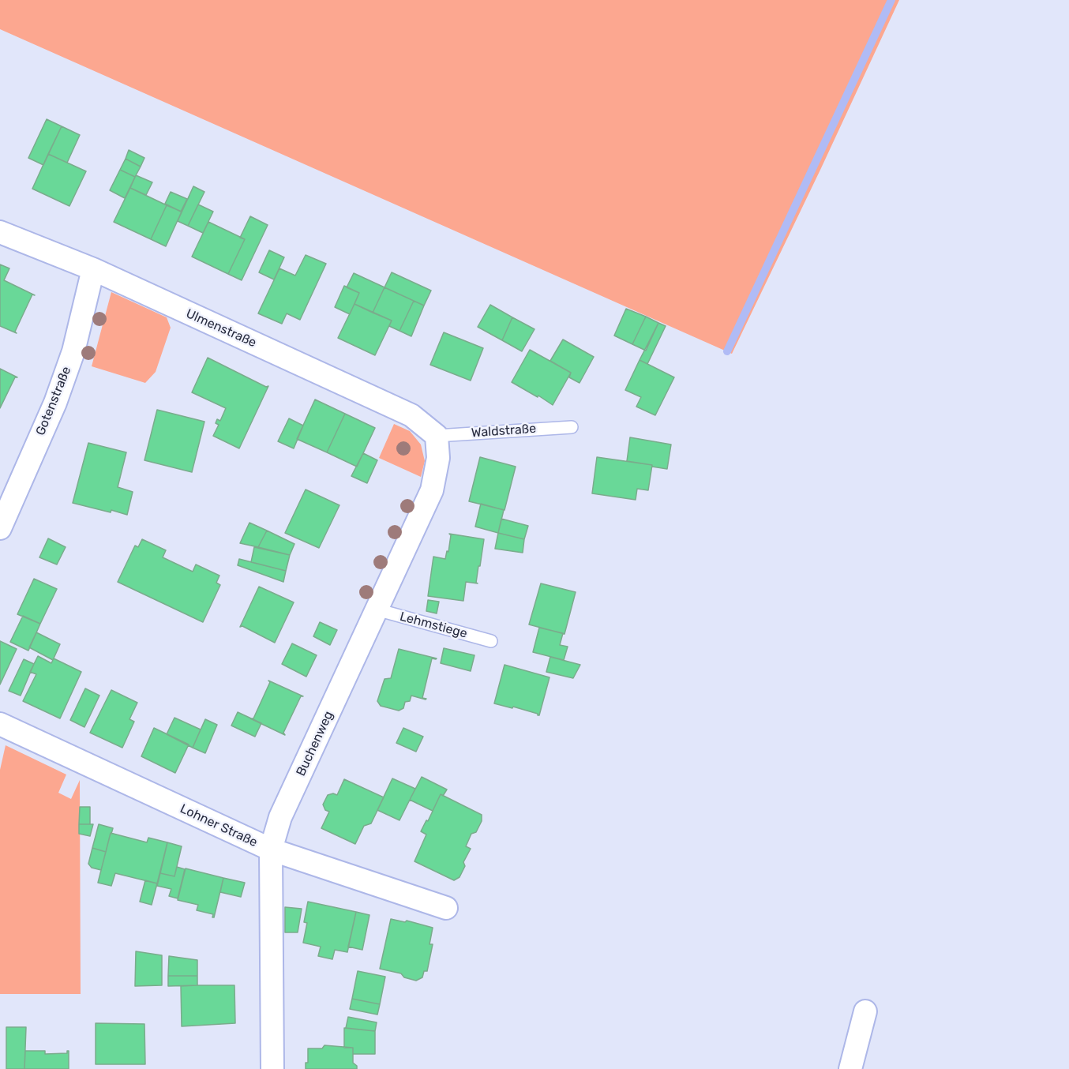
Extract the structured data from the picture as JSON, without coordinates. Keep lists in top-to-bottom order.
{
  "streets": {
    "street": [
      "Ulmenstraße",
      "Gotenstraße",
      "Buchenweg",
      "Lohner Straße"
    ],
    "lane": ["Waldstraße", "Lehmstiege"]
  },
  "crossings": [
    ["Ulmenstraße", "Gotenstraße"],
    ["Ulmenstraße", "Waldstraße"],
    ["Ulmenstraße", "Buchenweg"],
    ["Waldstraße", "Buchenweg"],
    ["Lehmstiege", "Buchenweg"],
    ["Buchenweg", "Lohner Straße"]
  ]
}
